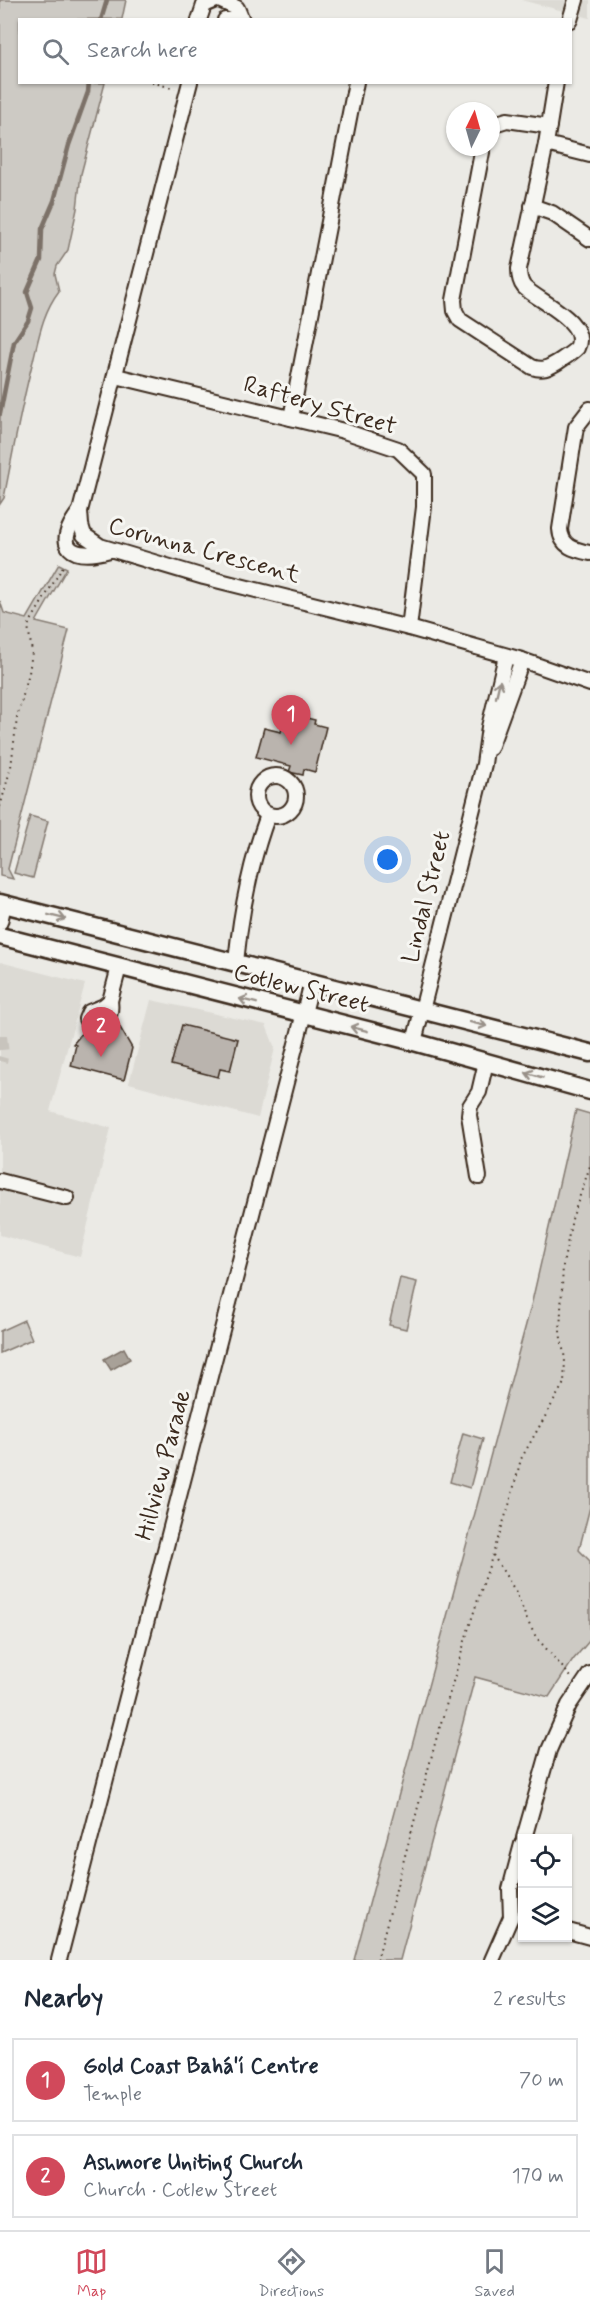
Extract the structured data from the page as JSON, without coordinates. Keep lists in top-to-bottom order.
{
  "streets": {
    "main road": ["Cotlew Street"],
    "street": [
      "Raftery Street",
      "Corunna Crescent",
      "Lindal Street",
      "Hillview Parade"
    ]
  },
  "crossings": [
    ["Raftery Street", "Corunna Crescent"],
    ["Corunna Crescent", "Lindal Street"],
    ["Lindal Street", "Cotlew Street"],
    ["Cotlew Street", "Hillview Parade"]
  ],
  "north": "top",
  "page": {
    "search": "Search here",
    "pins": ["1", "2"],
    "heading": ["Nearby", "2 results"],
    "list": [
      {
        "mark": "1",
        "name": "Gold Coast Bahá'í Centre",
        "note": "Temple",
        "value": "70 m"
      },
      {
        "mark": "2",
        "name": "Ashmore Uniting Church",
        "note": "Church · Cotlew Street",
        "value": "170 m"
      }
    ],
    "nav": ["Map", "Directions", "Saved"]
  }
}
